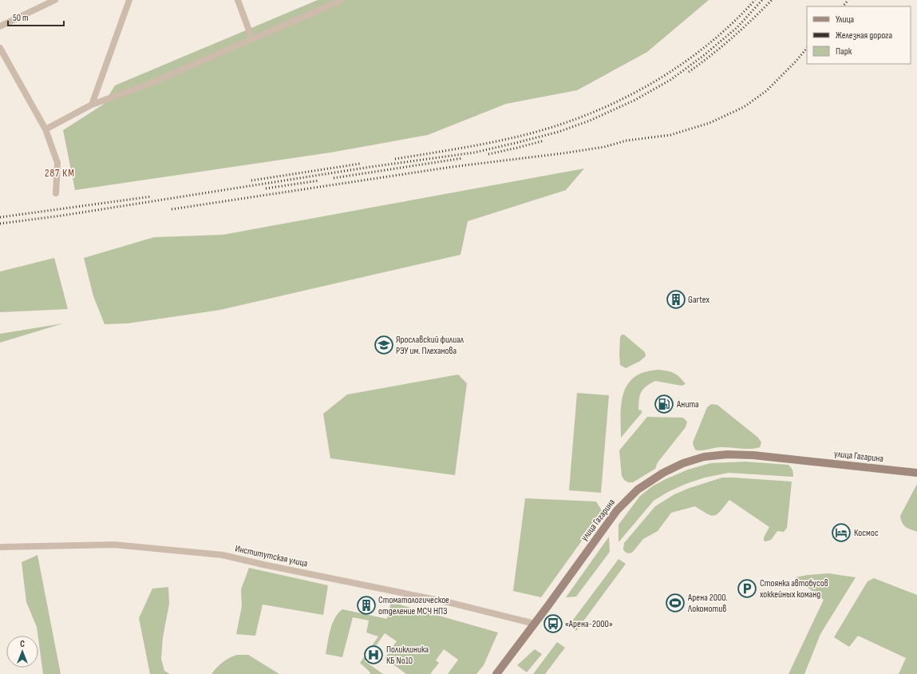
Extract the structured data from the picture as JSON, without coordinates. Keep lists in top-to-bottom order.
{
  "streets": {
    "main road": ["улица Гагарина"],
    "street": ["Институтская улица"]
  },
  "crossings": [
    ["улица Гагарина", "Институтская улица"]
  ],
  "districts": ["287 КМ"],
  "places": {
    "building": ["Gartex", "Стоматологическое отделение МСЧ НПЗ"],
    "school or university": ["Ярославский филиал РЭУ им. Плеханова"],
    "fuel station": ["Анита"],
    "hotel": ["Космос"],
    "parking": ["Стоянка автобусов хоккейных команд"],
    "sports": ["Арена 2000. Локомотив"],
    "bus stop": ["«Арена-2000»"],
    "hospital": ["Поликлиника КБ No10"]
  },
  "legend": ["Улица", "Железная дорога", "Парк"],
  "scale_bar": "50 m",
  "north": "top"
}
